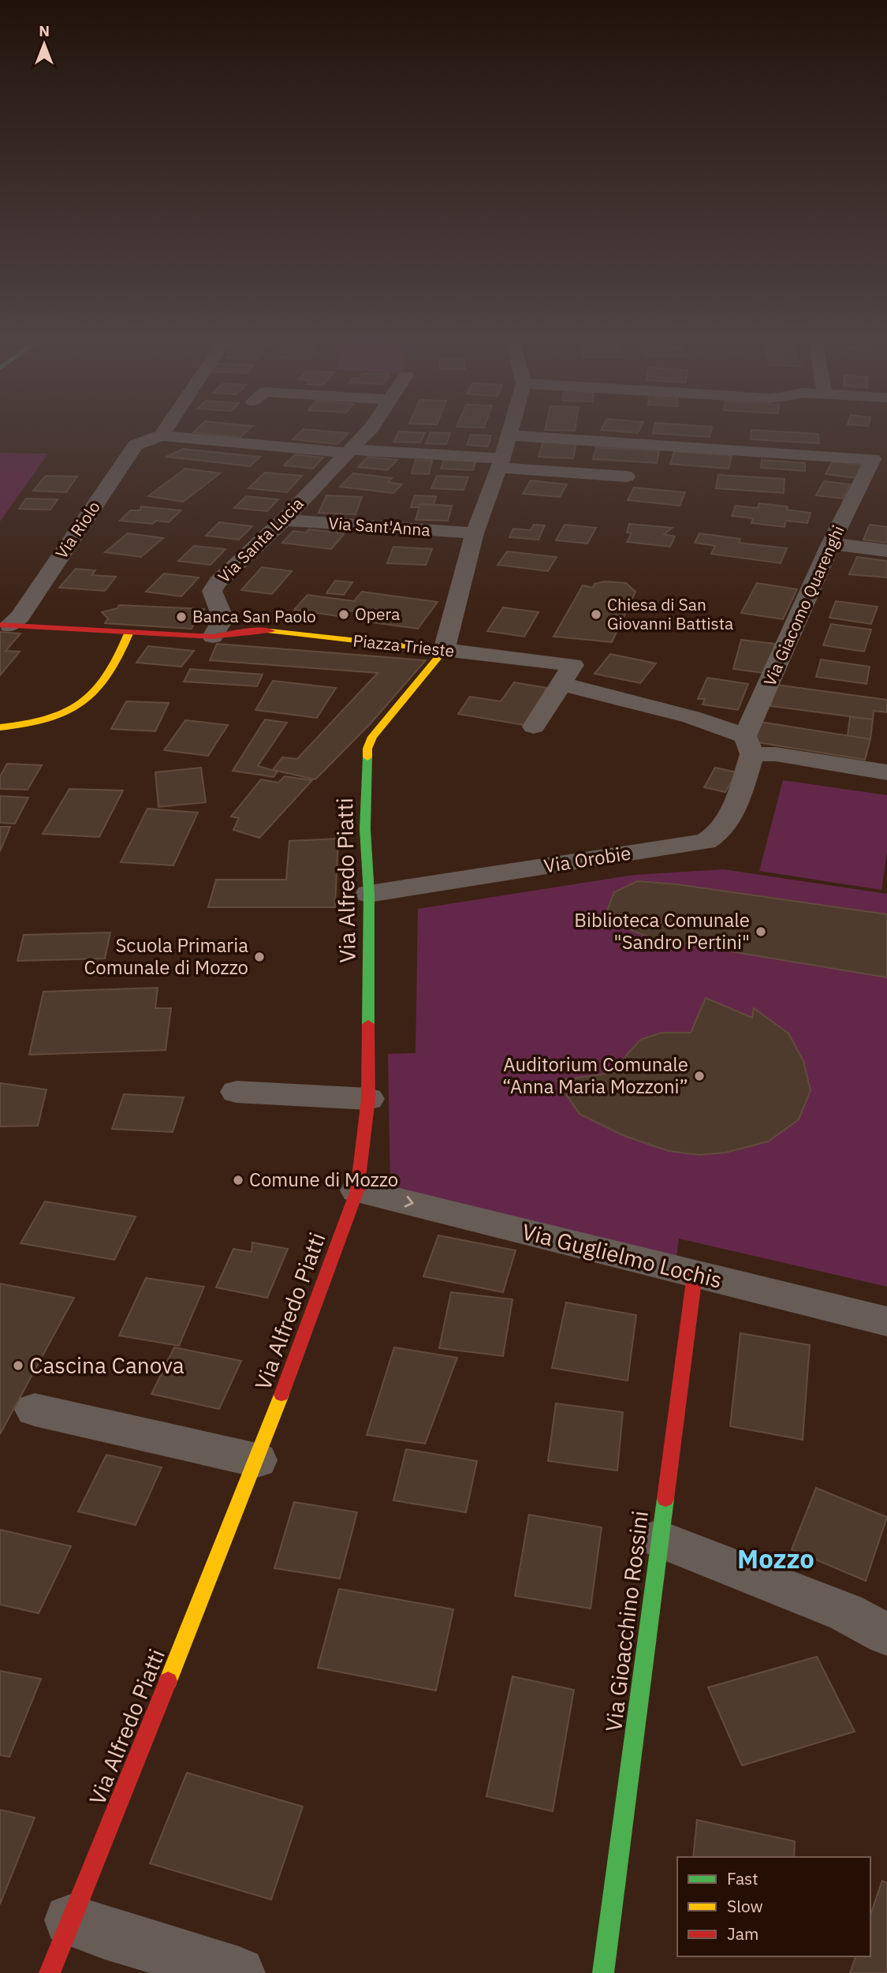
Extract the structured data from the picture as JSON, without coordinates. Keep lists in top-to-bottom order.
{
  "streets": {
    "main road": ["Piazza Trieste", "Via Alfredo Piatti", "Via Gioacchino Rossini"],
    "street": [
      "Via Sant'Anna",
      "Via Riolo",
      "Via Santa Lucia",
      "Via Giacomo Quarenghi",
      "Via Orobie",
      "Via Guglielmo Lochis"
    ]
  },
  "crossings": [
    ["Via Sant'Anna", "Via Santa Lucia"],
    ["Via Riolo", "Via Santa Lucia"],
    ["Via Riolo", "Piazza Trieste"],
    ["Via Santa Lucia", "Piazza Trieste"],
    ["Via Giacomo Quarenghi", "Via Orobie"],
    ["Piazza Trieste", "Via Alfredo Piatti"],
    ["Via Orobie", "Via Alfredo Piatti"],
    ["Via Alfredo Piatti", "Via Guglielmo Lochis"],
    ["Via Guglielmo Lochis", "Via Gioacchino Rossini"]
  ],
  "one_way": ["Via Guglielmo Lochis"],
  "districts": ["Mozzo"],
  "places": [
    "Opera",
    "Chiesa di San Giovanni Battista",
    "Banca San Paolo",
    "Biblioteca Comunale \"Sandro Pertini\"",
    "Scuola Primaria Comunale di Mozzo",
    "Auditorium Comunale “Anna Maria Mozzoni”",
    "Comune di Mozzo",
    "Cascina Canova"
  ],
  "legend": ["Fast", "Slow", "Jam"],
  "north": "top"
}
